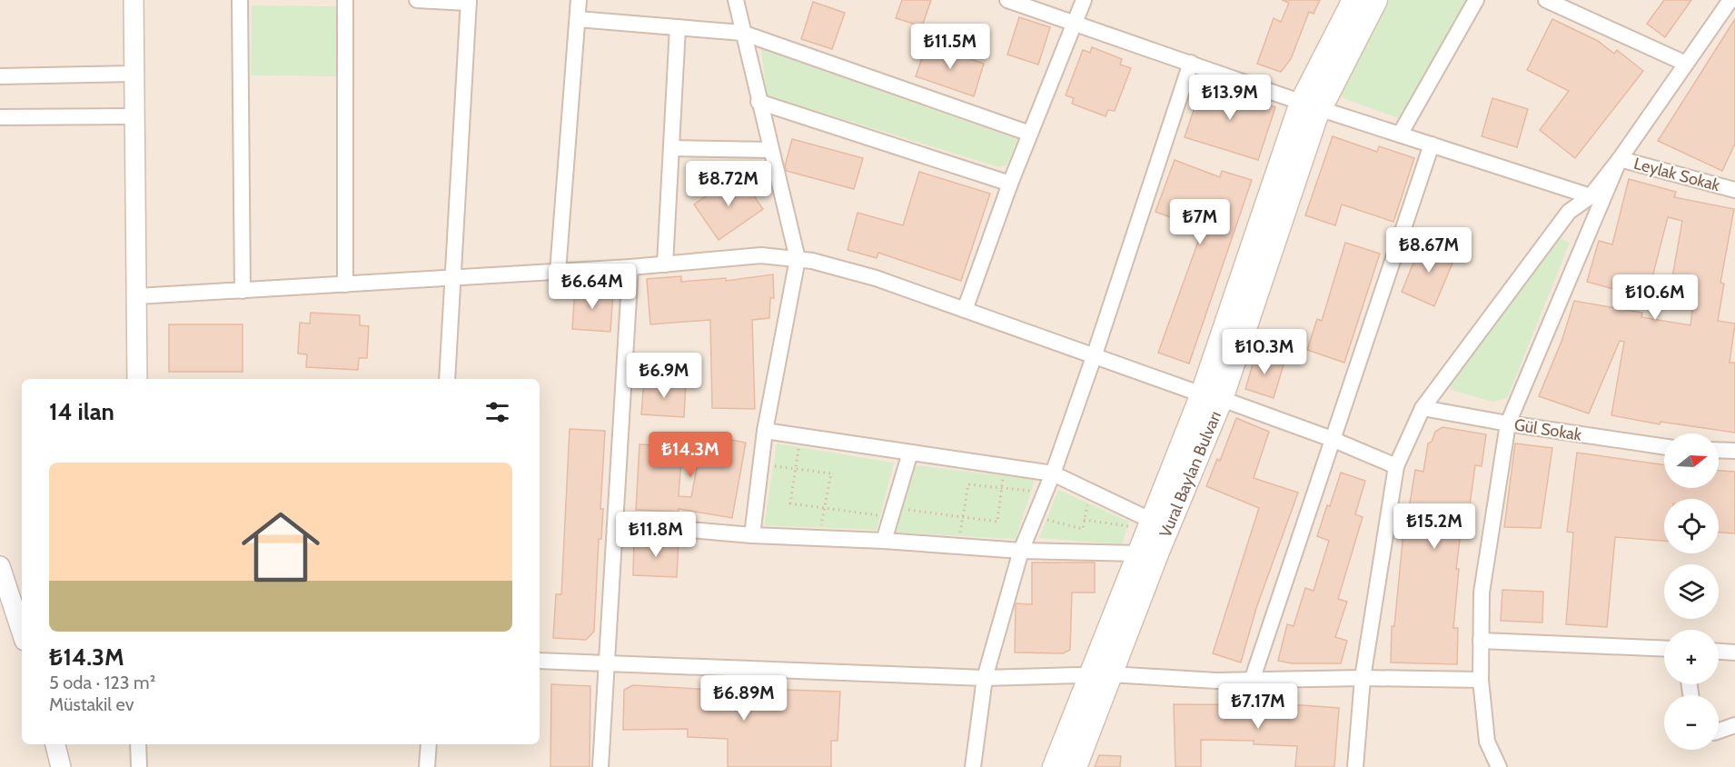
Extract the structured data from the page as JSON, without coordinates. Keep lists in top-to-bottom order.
{
  "streets": {
    "main road": ["Vural Baylan Bulvarı"],
    "street": ["Leylak Sokak", "Gül Sokak"]
  },
  "north": "right",
  "page": {
    "price": [
      "₺11.5M",
      "₺13.9M",
      "₺8.72M",
      "₺7M",
      "₺8.67M",
      "₺6.64M",
      "₺10.6M",
      "₺10.3M",
      "₺6.9M",
      "₺14.3M",
      "₺15.2M",
      "₺11.8M",
      "₺6.89M",
      "₺7.17M"
    ],
    "heading": "14 ilan",
    "map_buttons": ["+", "−"],
    "list": [
      {
        "name": "₺14.3M",
        "note": "5 oda · 123 m² · Müstakil ev"
      }
    ]
  }
}
